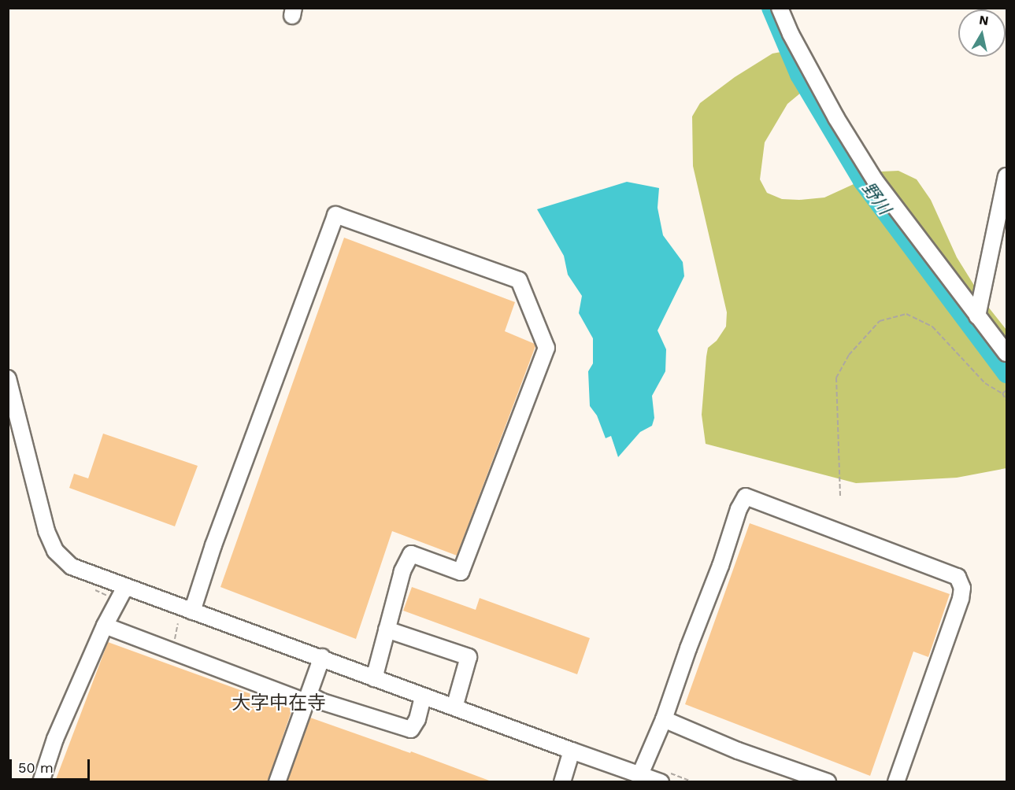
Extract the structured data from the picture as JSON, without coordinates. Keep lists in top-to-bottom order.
{
  "districts": ["大字中在寺"],
  "water": ["野川"],
  "scale_bar": "50 m",
  "north": "top"
}
